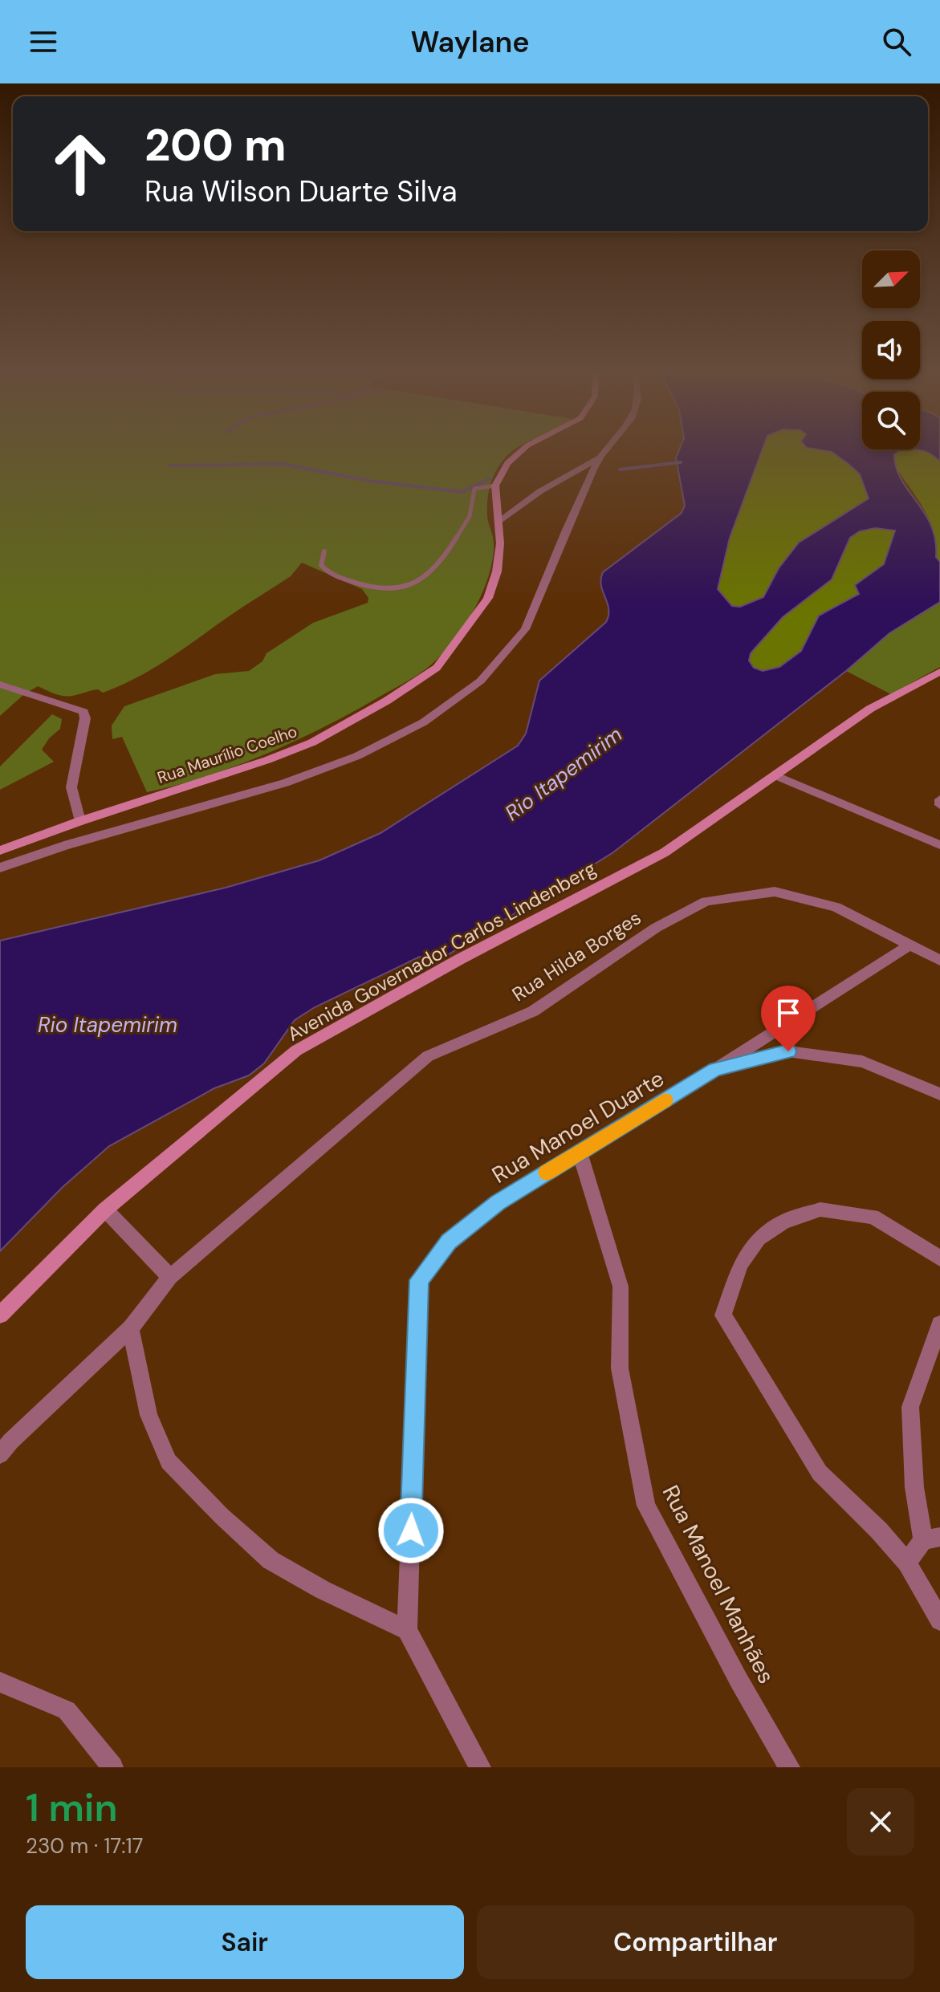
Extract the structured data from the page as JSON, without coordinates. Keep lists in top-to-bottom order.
{
  "streets": {
    "main road": ["Rua Maurílio Coelho", "Avenida Governador Carlos Lindenberg"],
    "street": ["Rua Hilda Borges", "Rua Manoel Duarte", "Rua Manoel Manhães"]
  },
  "crossings": [
    ["Rua Hilda Borges", "Rua Manoel Duarte"],
    ["Rua Manoel Duarte", "Rua Manoel Manhães"]
  ],
  "water": ["Rio Itapemirim"],
  "north": "top right",
  "page": {
    "header": "Waylane",
    "turn": ["200 m", "Rua Wilson Duarte Silva"],
    "heading": ["1 min", "230 m · 17:17"],
    "buttons": ["Sair", "Compartilhar"]
  }
}
